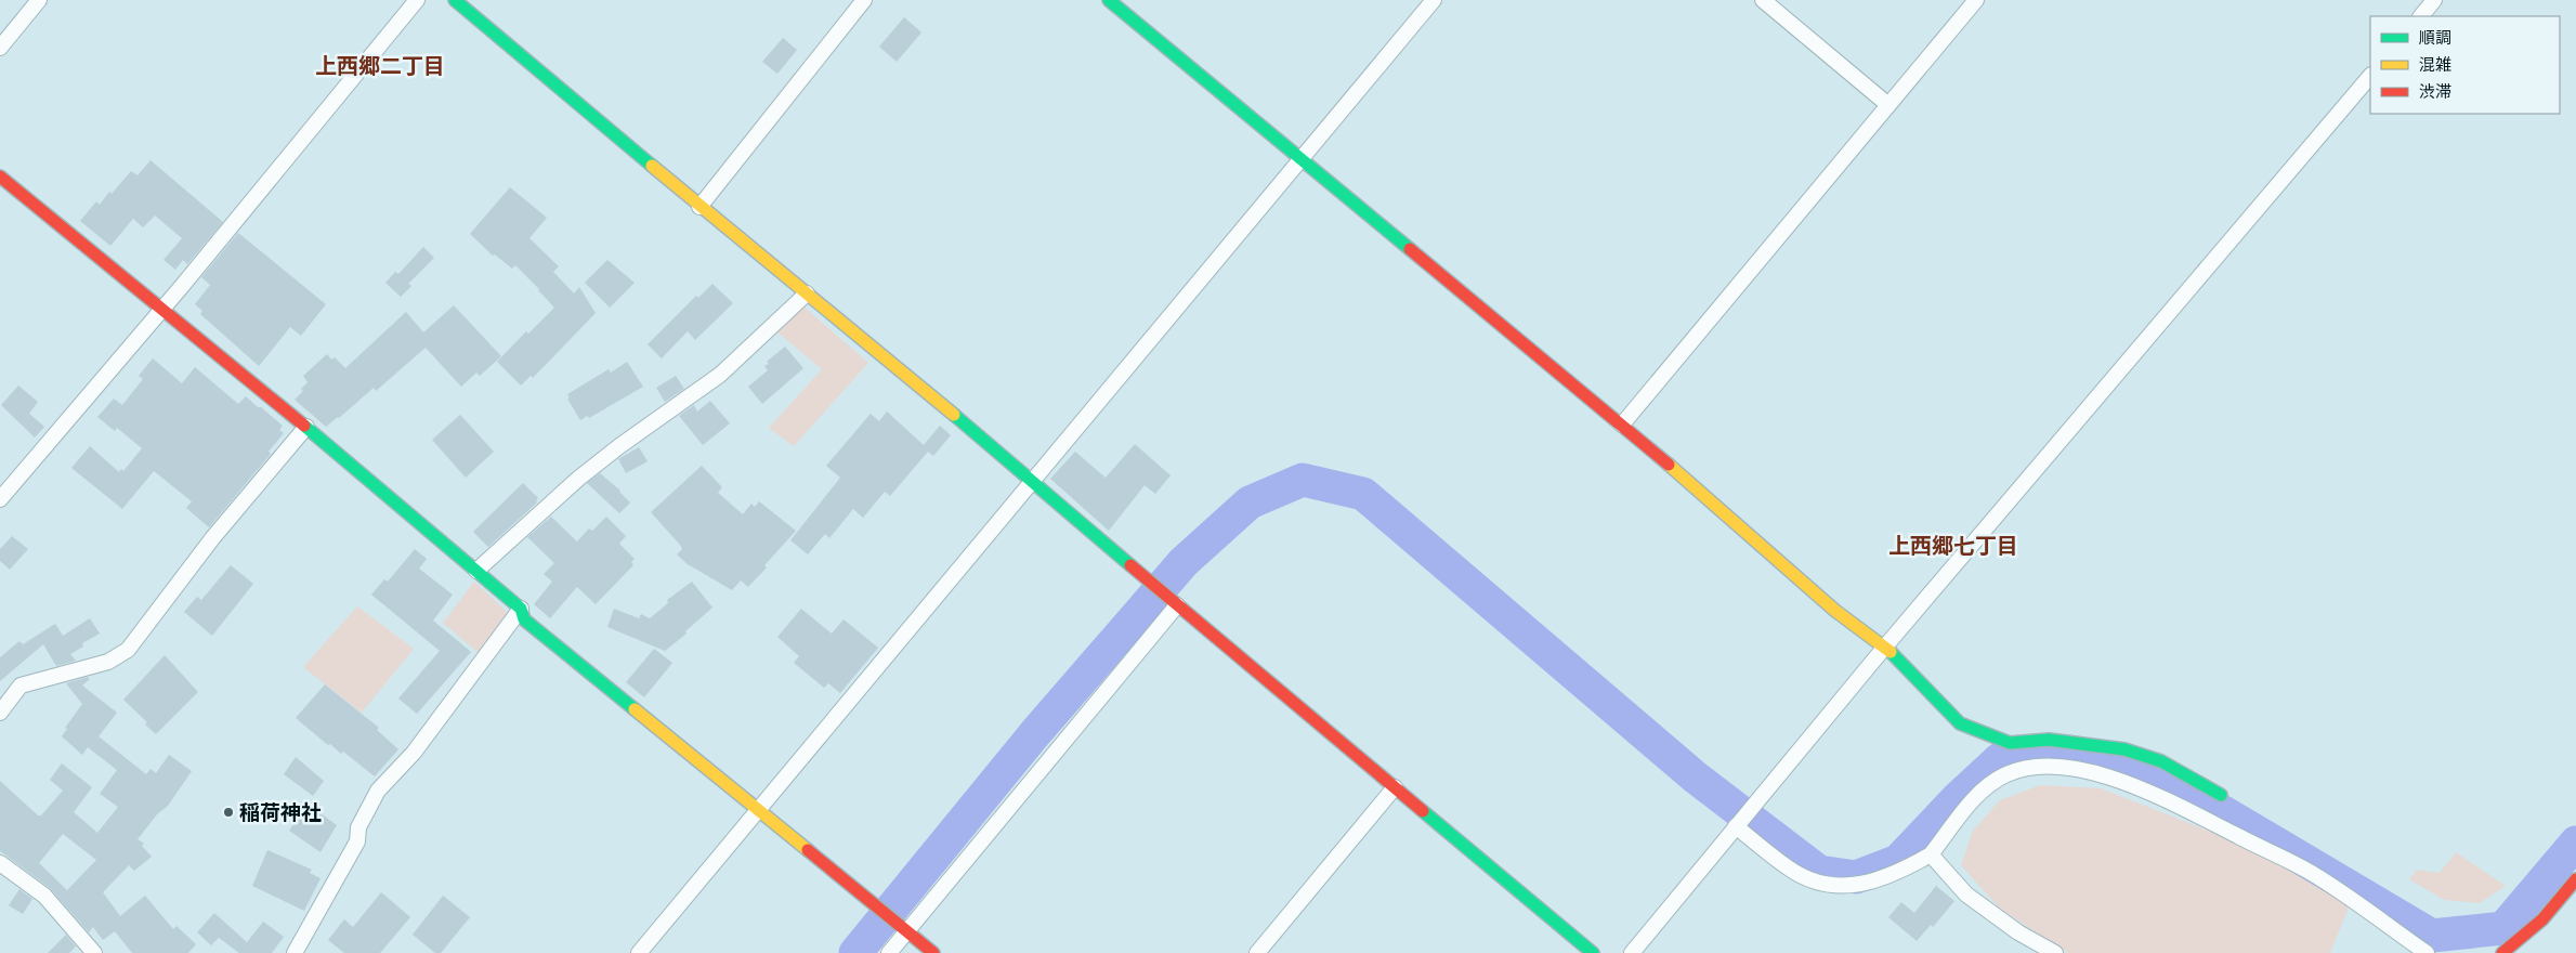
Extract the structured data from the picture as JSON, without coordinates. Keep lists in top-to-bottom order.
{
  "districts": ["上西郷二丁目", "上西郷七丁目"],
  "places": ["稲荷神社"],
  "legend": ["順調", "混雑", "渋滞"]
}
